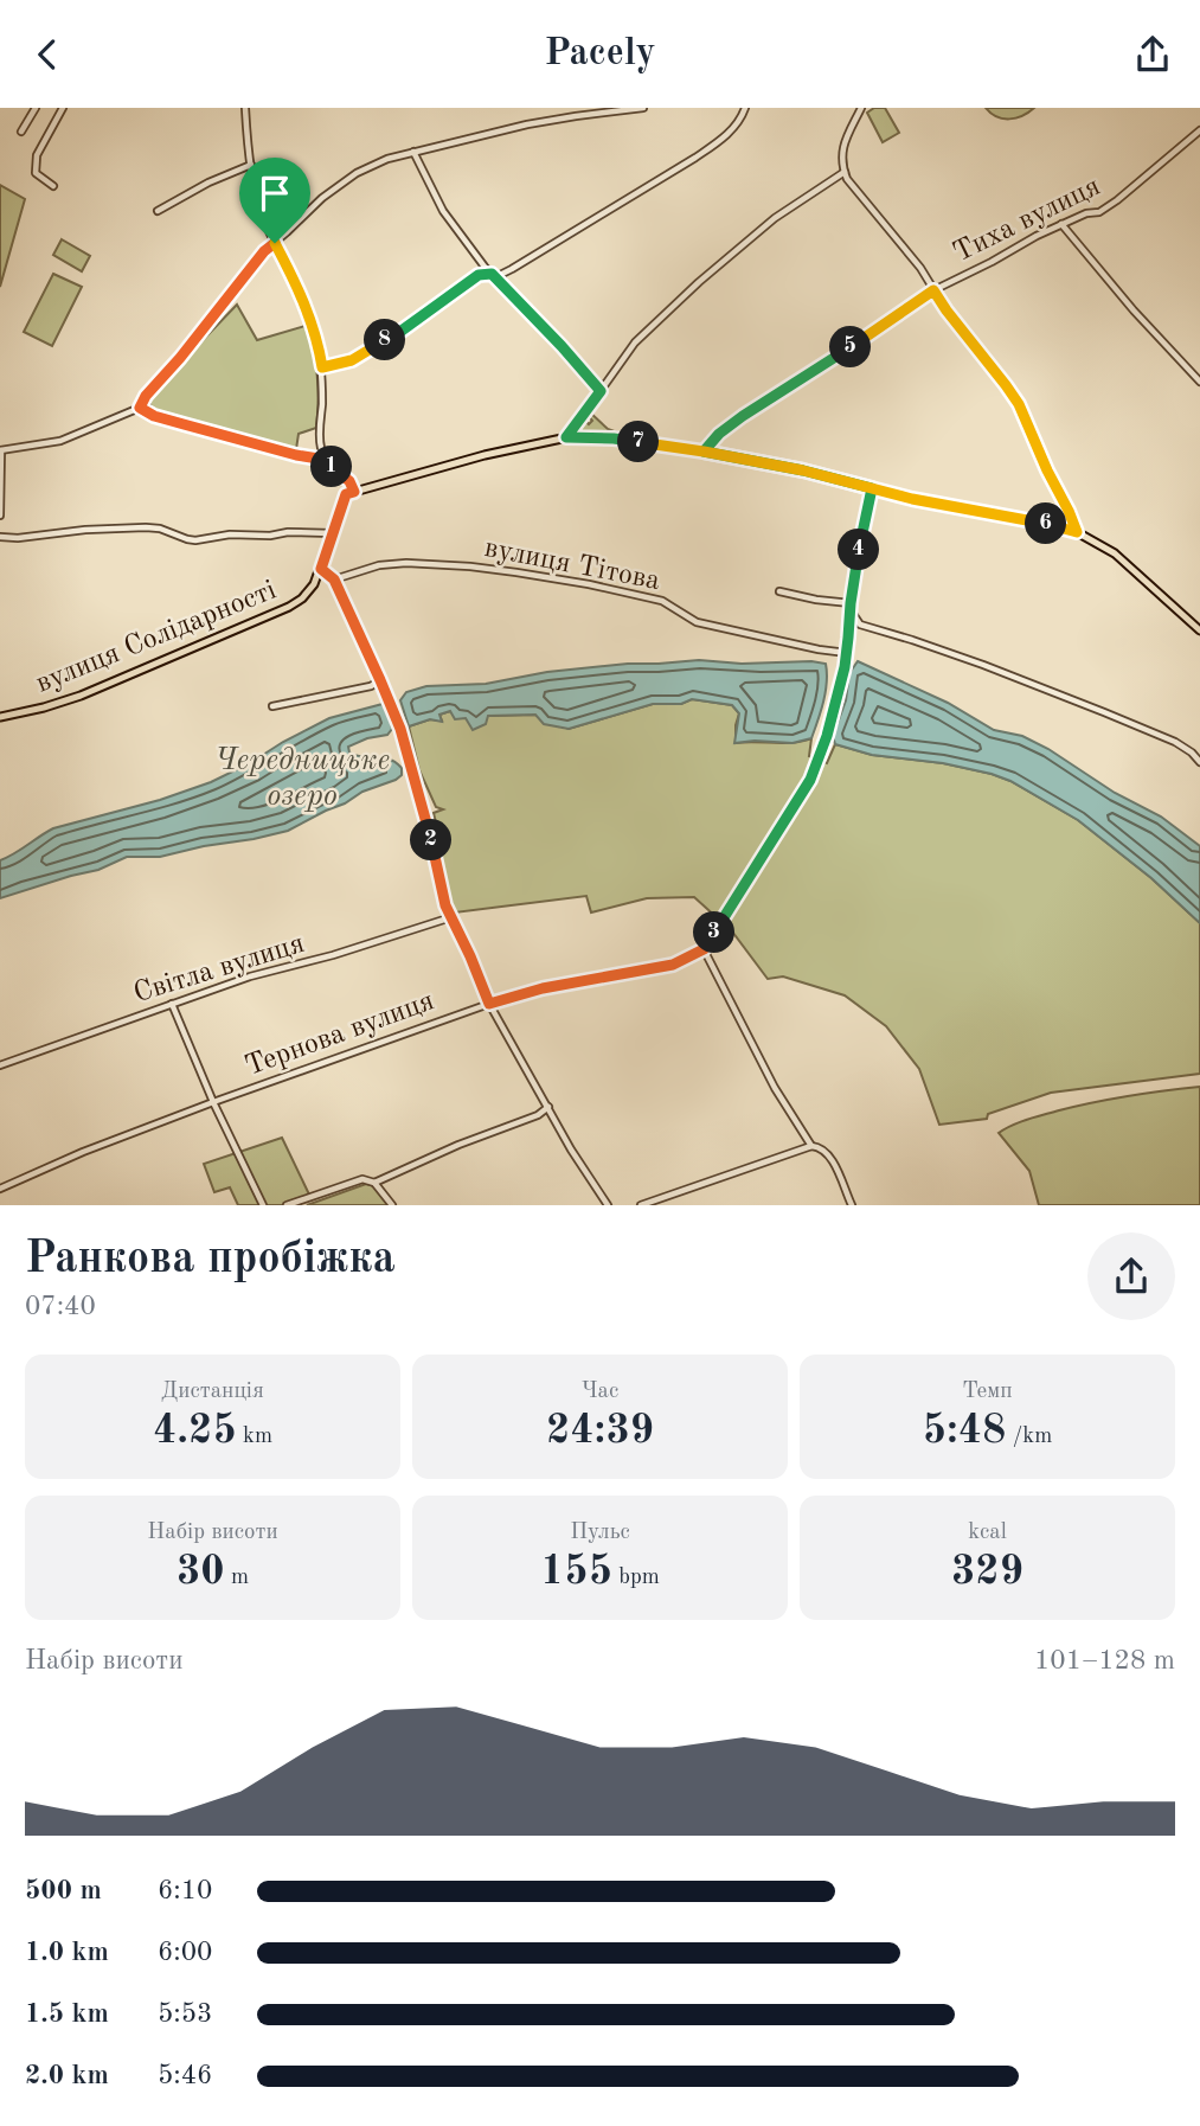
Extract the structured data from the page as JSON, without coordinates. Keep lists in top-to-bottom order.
{
  "streets": {
    "main road": ["вулиця Солідарності"],
    "street": [
      "Тиха вулиця",
      "вулиця Тітова",
      "Світла вулиця",
      "Тернова вулиця"
    ]
  },
  "water": ["Чередницьке озеро"],
  "page": {
    "header": "Pacely",
    "pins": [
      "8",
      "5",
      "7",
      "1",
      "6",
      "4",
      "2",
      "3"
    ],
    "heading": ["Ранкова пробіжка", "07:40"],
    "stats": [
      ["Дистанція", "4.25 km"],
      ["Час", "24:39"],
      ["Темп", "5:48 /km"],
      ["Набір висоти", "30 m"],
      ["Пульс", "155 bpm"],
      ["kcal", "329"]
    ],
    "chart": ["Набір висоти", "101–128 m"],
    "list": [
      {
        "name": "500 m",
        "note": "6:10"
      },
      {
        "name": "1.0 km",
        "note": "6:00"
      },
      {
        "name": "1.5 km",
        "note": "5:53"
      },
      {
        "name": "2.0 km",
        "note": "5:46"
      }
    ]
  }
}
